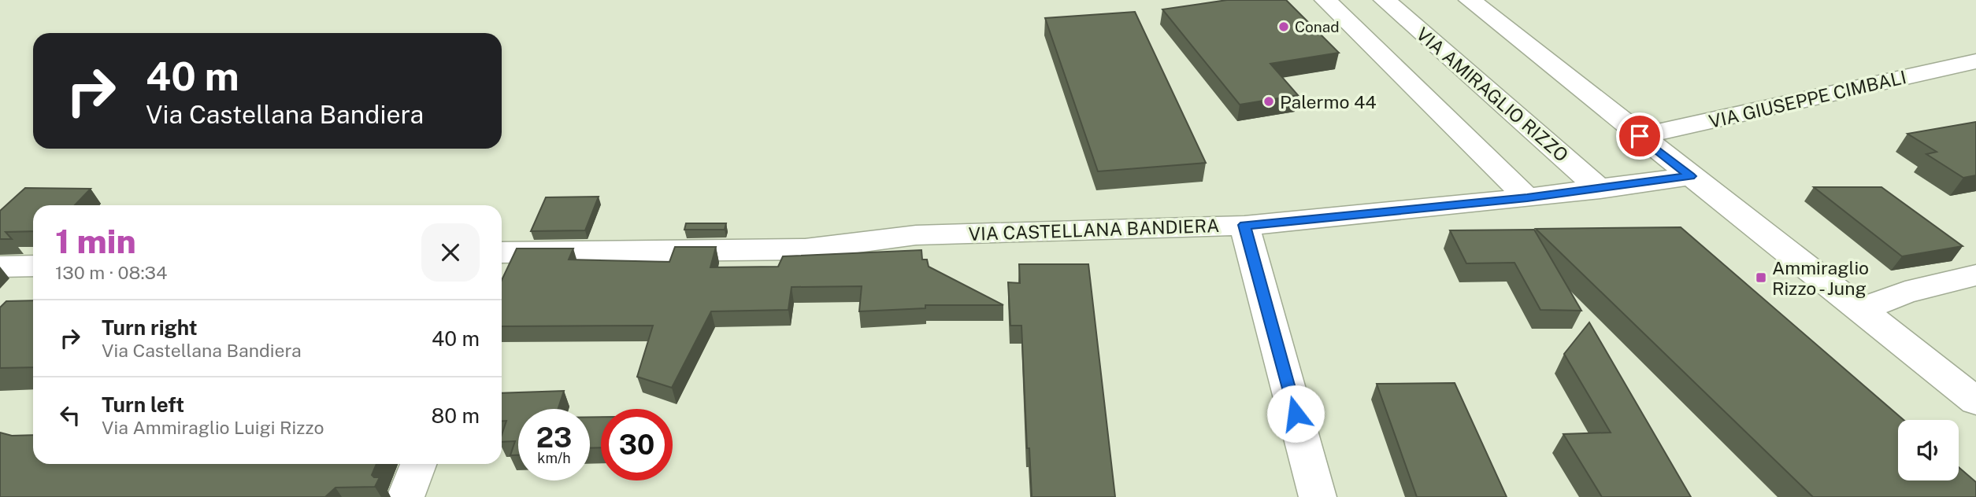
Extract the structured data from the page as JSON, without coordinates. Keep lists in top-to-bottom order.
{
  "streets": {
    "street": ["VIA AMIRAGLIO RIZZO", "VIA GIUSEPPE CIMBALI", "VIA CASTELLANA BANDIERA"]
  },
  "crossings": [
    ["VIA AMIRAGLIO RIZZO", "VIA CASTELLANA BANDIERA"]
  ],
  "places": {
    "other": ["Conad", "Palermo 44"],
    "transit": ["Ammiraglio Rizzo - Jung"]
  },
  "page": {
    "turn": ["40 m", "Via Castellana Bandiera"],
    "heading": ["1 min", "130 m · 08:34"],
    "list": [
      {
        "name": "Turn right",
        "note": "Via Castellana Bandiera",
        "value": "40 m"
      },
      {
        "name": "Turn left",
        "note": "Via Ammiraglio Luigi Rizzo",
        "value": "80 m"
      }
    ],
    "speed": "23 km/h",
    "limit": "30"
  }
}
